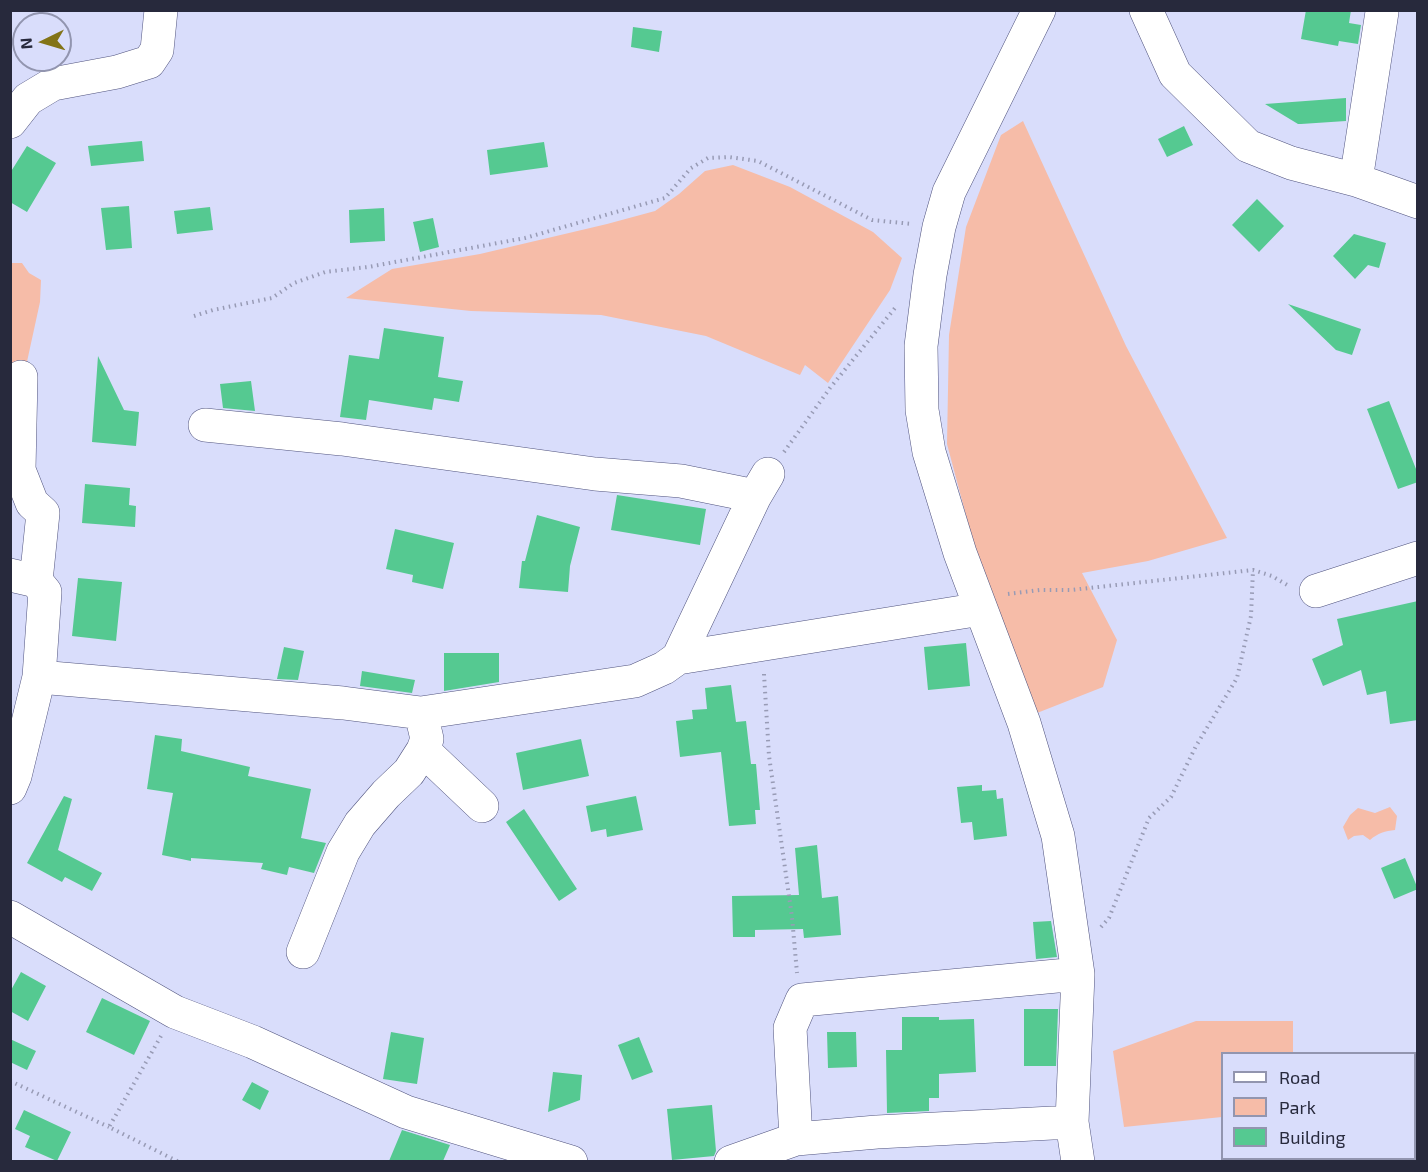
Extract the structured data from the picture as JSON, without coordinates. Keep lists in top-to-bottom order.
{
  "legend": ["Road", "Park", "Building"],
  "north": "left"
}
